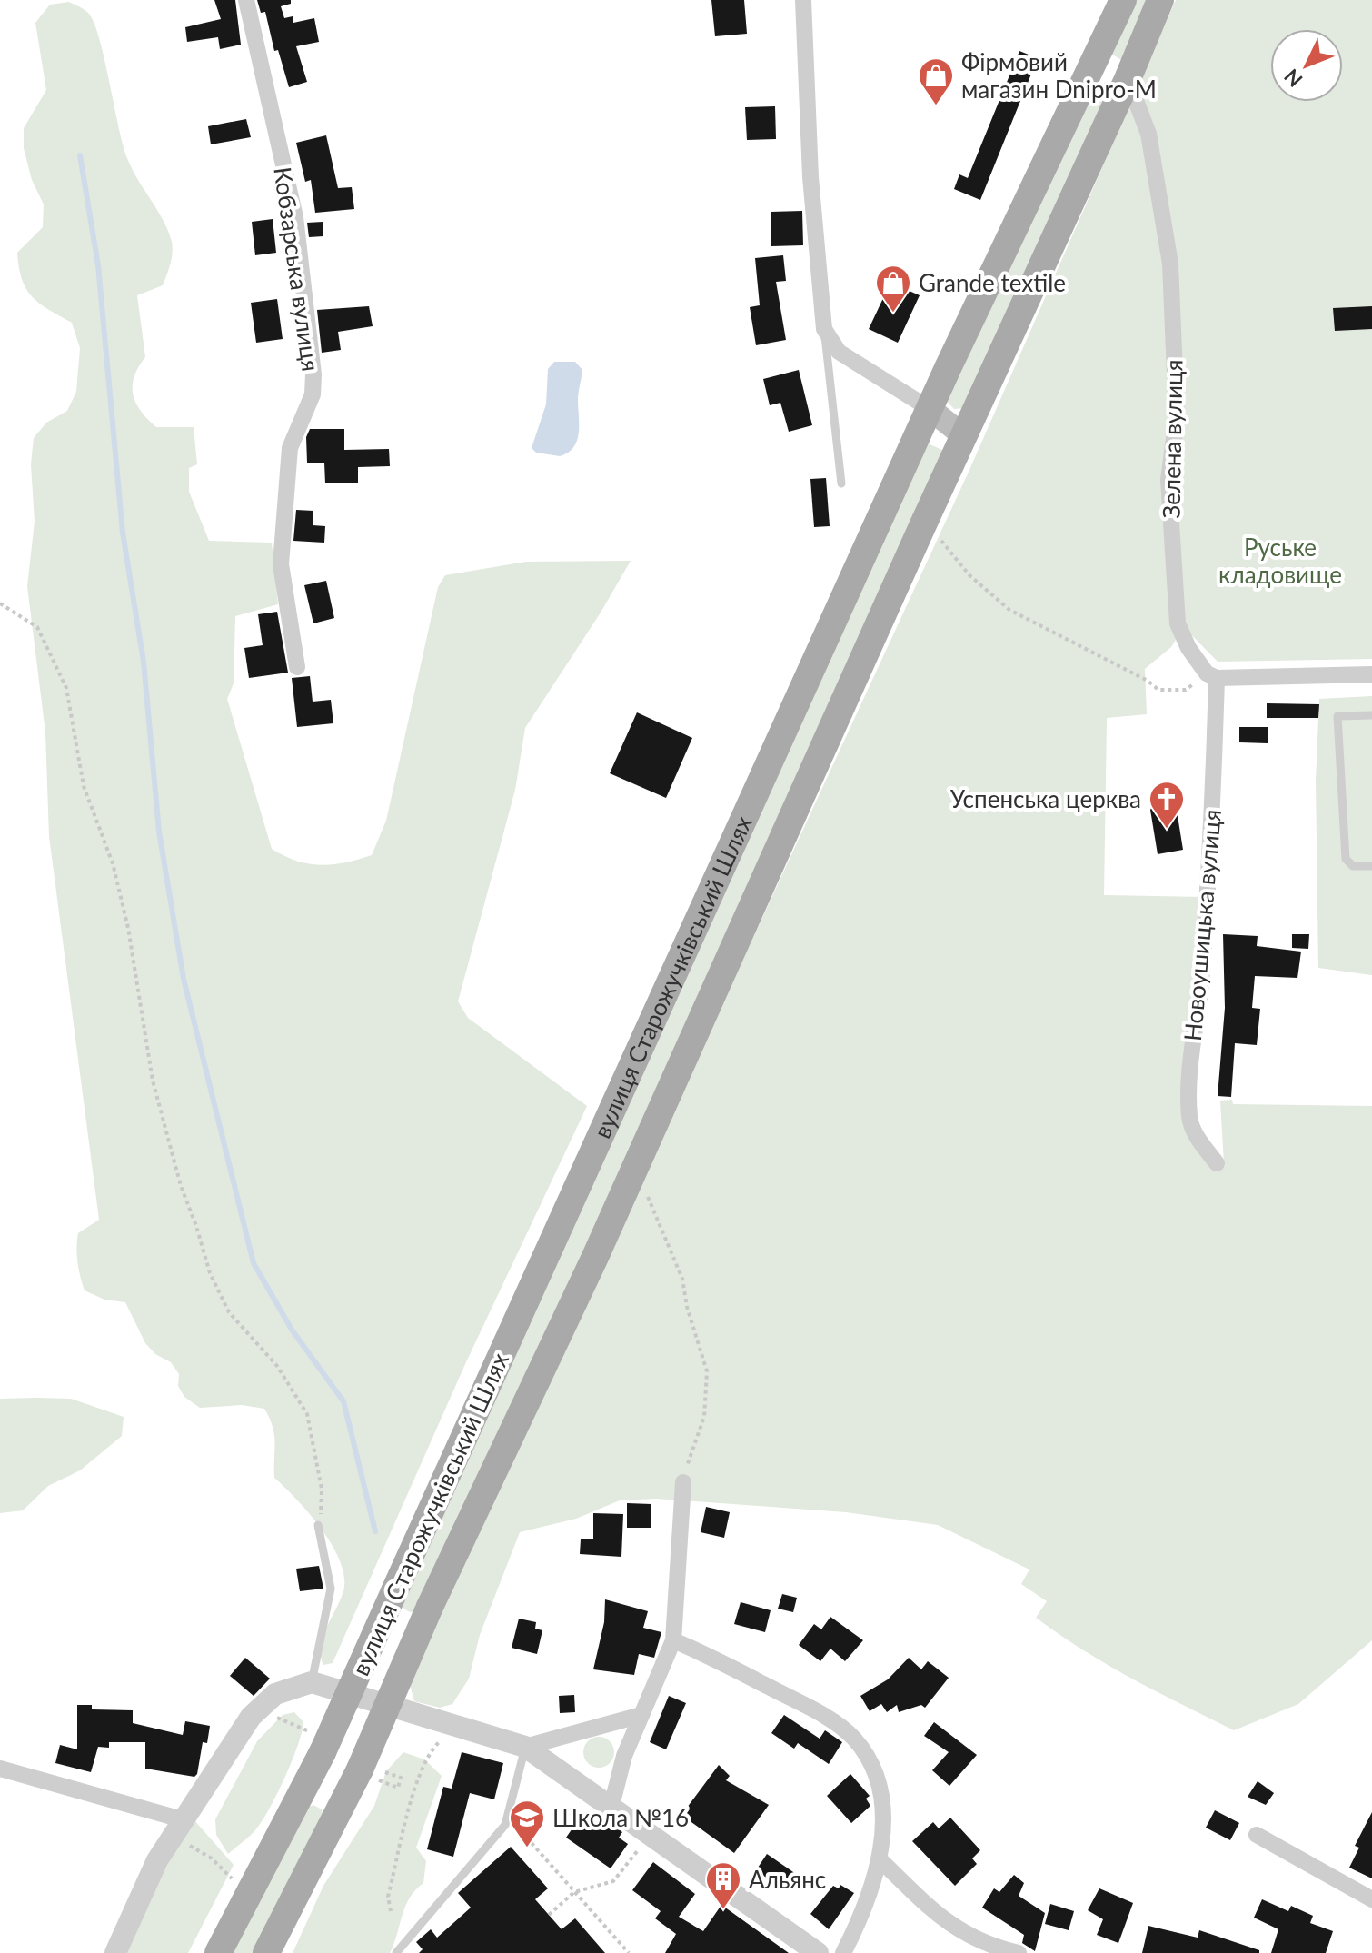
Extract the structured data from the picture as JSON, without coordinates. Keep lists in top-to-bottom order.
{
  "streets": {
    "main road": ["вулиця Старожучківський Шлях"],
    "street": ["Кобзарська вулиця", "Зелена вулиця", "Новоушицька вулиця"]
  },
  "crossings": [
    ["Зелена вулиця", "Новоушицька вулиця"],
    ["Зелена вулиця", "вулиця Старожучківський Шлях"]
  ],
  "parks": ["Руське кладовище"],
  "places": {
    "shop": ["Фірмовий магазин Dnipro-M", "Grande textile"],
    "church": ["Успенська церква"],
    "school or university": ["Школа №16"],
    "building": ["Альянс"]
  },
  "north": "bottom left"
}
